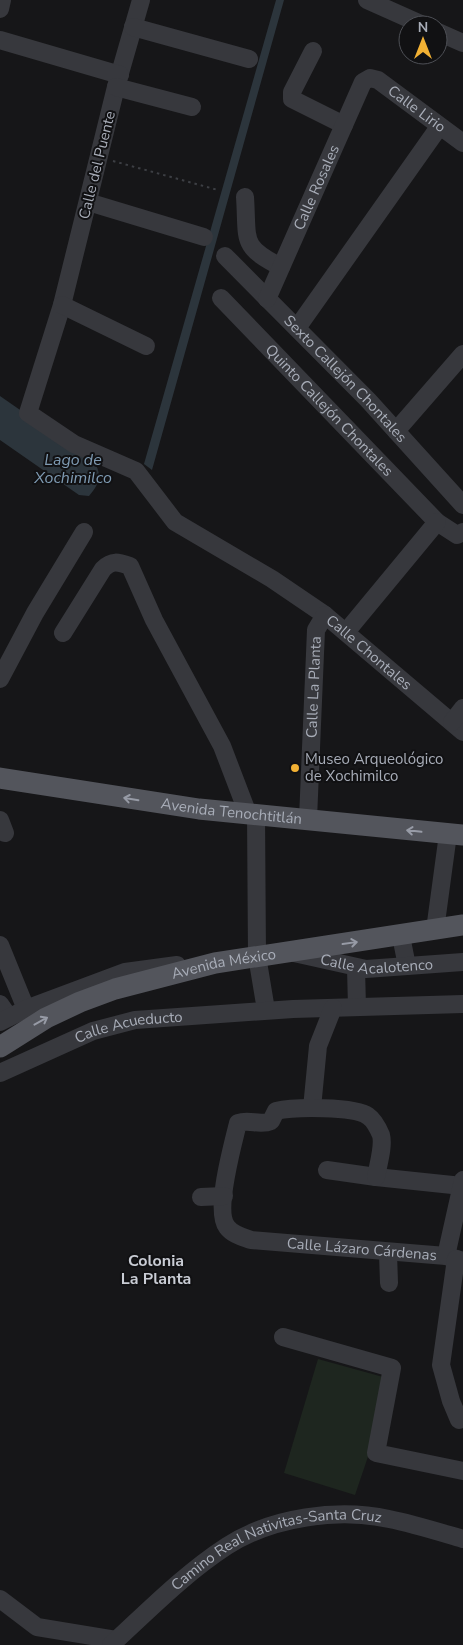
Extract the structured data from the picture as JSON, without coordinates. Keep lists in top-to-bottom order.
{
  "streets": {
    "main road": ["Avenida Tenochtitlán", "Avenida México"],
    "street": [
      "Calle Lirio",
      "Calle del Puente",
      "Calle Rosales",
      "Sexto Callejón Chontales",
      "Quinto Callejón Chontales",
      "Calle Chontales",
      "Calle La Planta",
      "Calle Acalotenco",
      "Calle Acueducto",
      "Calle Lázaro Cárdenas",
      "Camino Real Nativitas-Santa Cruz"
    ]
  },
  "crossings": [
    ["Calle Lirio", "Calle Rosales"],
    ["Calle del Puente", "Calle Chontales"],
    ["Calle Rosales", "Sexto Callejón Chontales"],
    ["Calle Chontales", "Calle La Planta"],
    ["Calle La Planta", "Avenida Tenochtitlán"],
    ["Calle Acalotenco", "Avenida México"]
  ],
  "one_way": ["Avenida Tenochtitlán", "Avenida México"],
  "districts": ["Colonia La Planta"],
  "water": ["Lago de Xochimilco"],
  "places": ["Museo Arqueológico de Xochimilco"],
  "north": "top"
}
